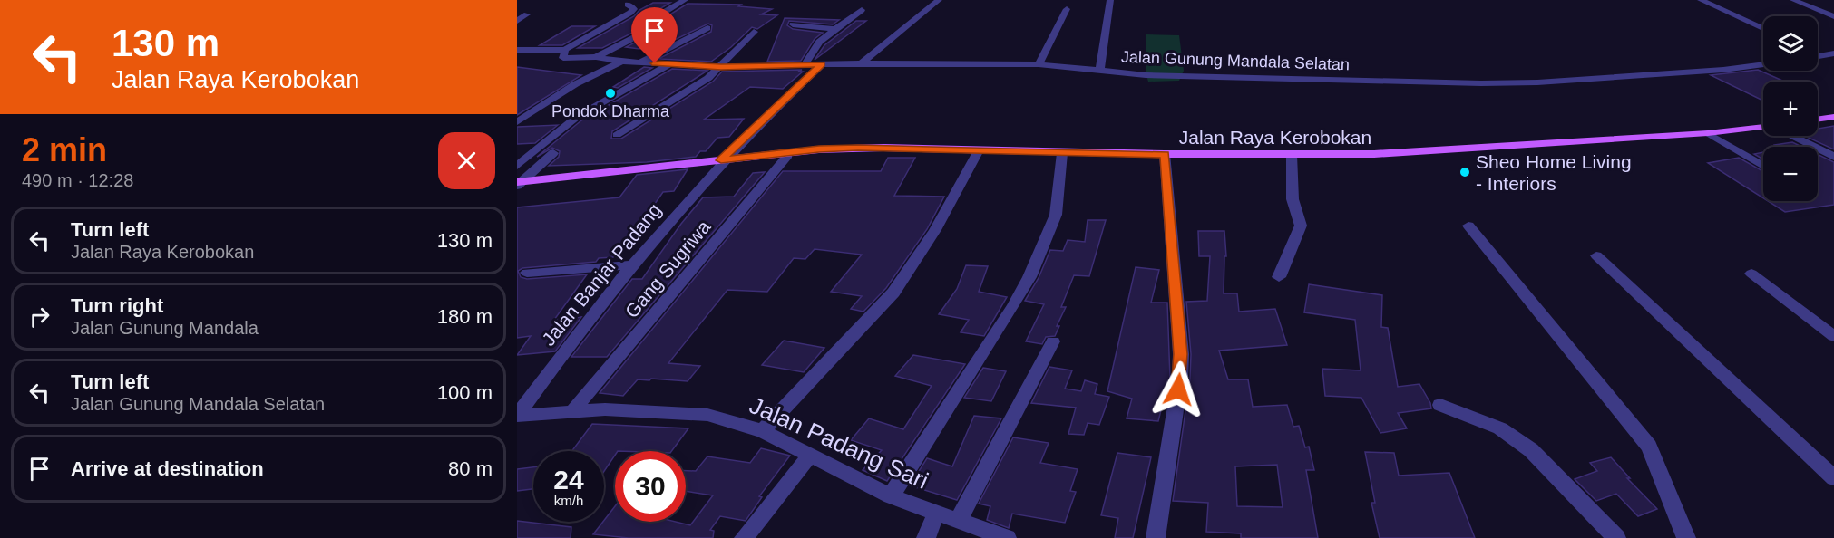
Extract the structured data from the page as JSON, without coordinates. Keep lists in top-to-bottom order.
{
  "streets": {
    "main road": ["Jalan Raya Kerobokan"],
    "street": [
      "Jalan Gunung Mandala Selatan",
      "Gang Sugriwa",
      "Jalan Banjar Padang",
      "Jalan Padang Sari"
    ]
  },
  "crossings": [
    ["Jalan Gunung Mandala Selatan", "Jalan Banjar Padang"],
    ["Jalan Raya Kerobokan", "Jalan Banjar Padang"],
    ["Jalan Banjar Padang", "Jalan Padang Sari"]
  ],
  "places": ["Pondok Dharma", "Sheo Home Living - Interiors"],
  "page": {
    "turn": ["130 m", "Jalan Raya Kerobokan"],
    "map_buttons": ["+", "−"],
    "heading": ["2 min", "490 m · 12:28"],
    "list": [
      {
        "name": "Turn left",
        "note": "Jalan Raya Kerobokan",
        "value": "130 m"
      },
      {
        "name": "Turn right",
        "note": "Jalan Gunung Mandala",
        "value": "180 m"
      },
      {
        "name": "Turn left",
        "note": "Jalan Gunung Mandala Selatan",
        "value": "100 m"
      },
      {
        "name": "Arrive at destination",
        "value": "80 m"
      }
    ],
    "speed": "24 km/h",
    "limit": "30"
  }
}
